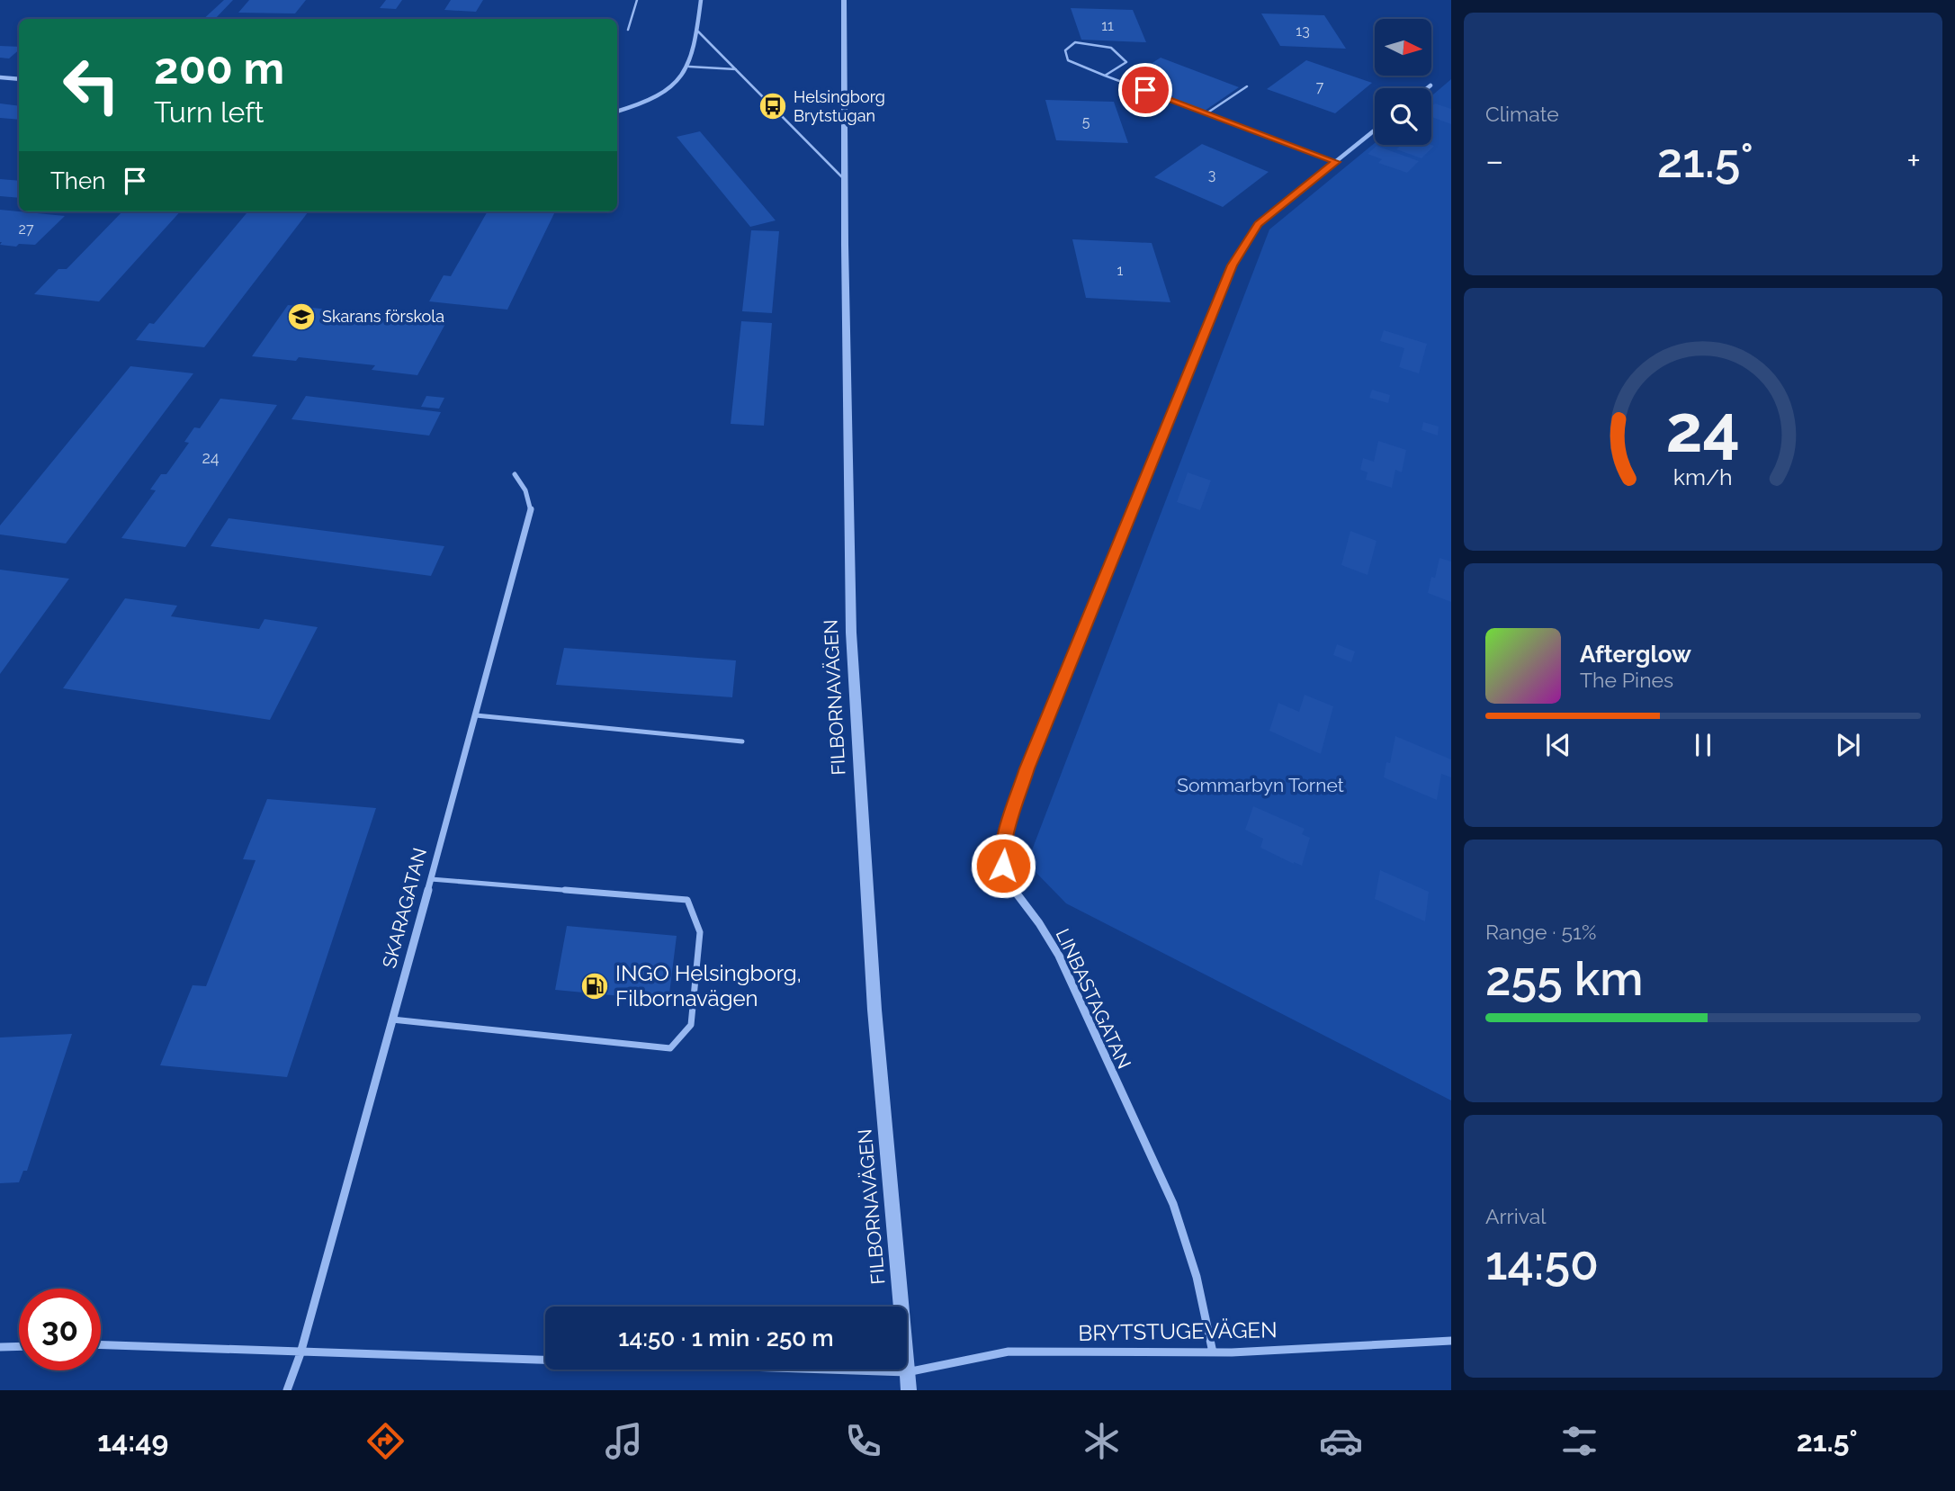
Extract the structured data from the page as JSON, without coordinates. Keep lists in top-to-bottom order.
{
  "streets": {
    "street": [
      "FILBORNAVÄGEN",
      "SKARAGATAN",
      "LINBASTAGATAN",
      "BRYTSTUGEVÄGEN"
    ]
  },
  "crossings": [
    ["FILBORNAVÄGEN", "BRYTSTUGEVÄGEN"],
    ["LINBASTAGATAN", "BRYTSTUGEVÄGEN"]
  ],
  "parks": ["Sommarbyn Tornet"],
  "places": {
    "bus stop": ["Helsingborg Brytstugan"],
    "school or university": ["Skarans förskola"],
    "fuel station": ["INGO Helsingborg, Filbornavägen"]
  },
  "house_numbers": [
    "11",
    "13",
    "7",
    "5",
    "3",
    "27",
    "1",
    "24"
  ],
  "north": "right",
  "page": {
    "tile": [
      "Climate",
      ["Range · 51%", "255 km"],
      ["Arrival", "14:50"]
    ],
    "turn": ["200 m", "Turn left"],
    "heat": ["−", "21.5°", "+"],
    "then": "Then",
    "song": ["Afterglow", "The Pines"],
    "limit": "30",
    "trip": "14:50 · 1 min · 250 m",
    "tabs": ["14:49", "21.5°"],
    "gauge": ["24", "km/h"]
  }
}
